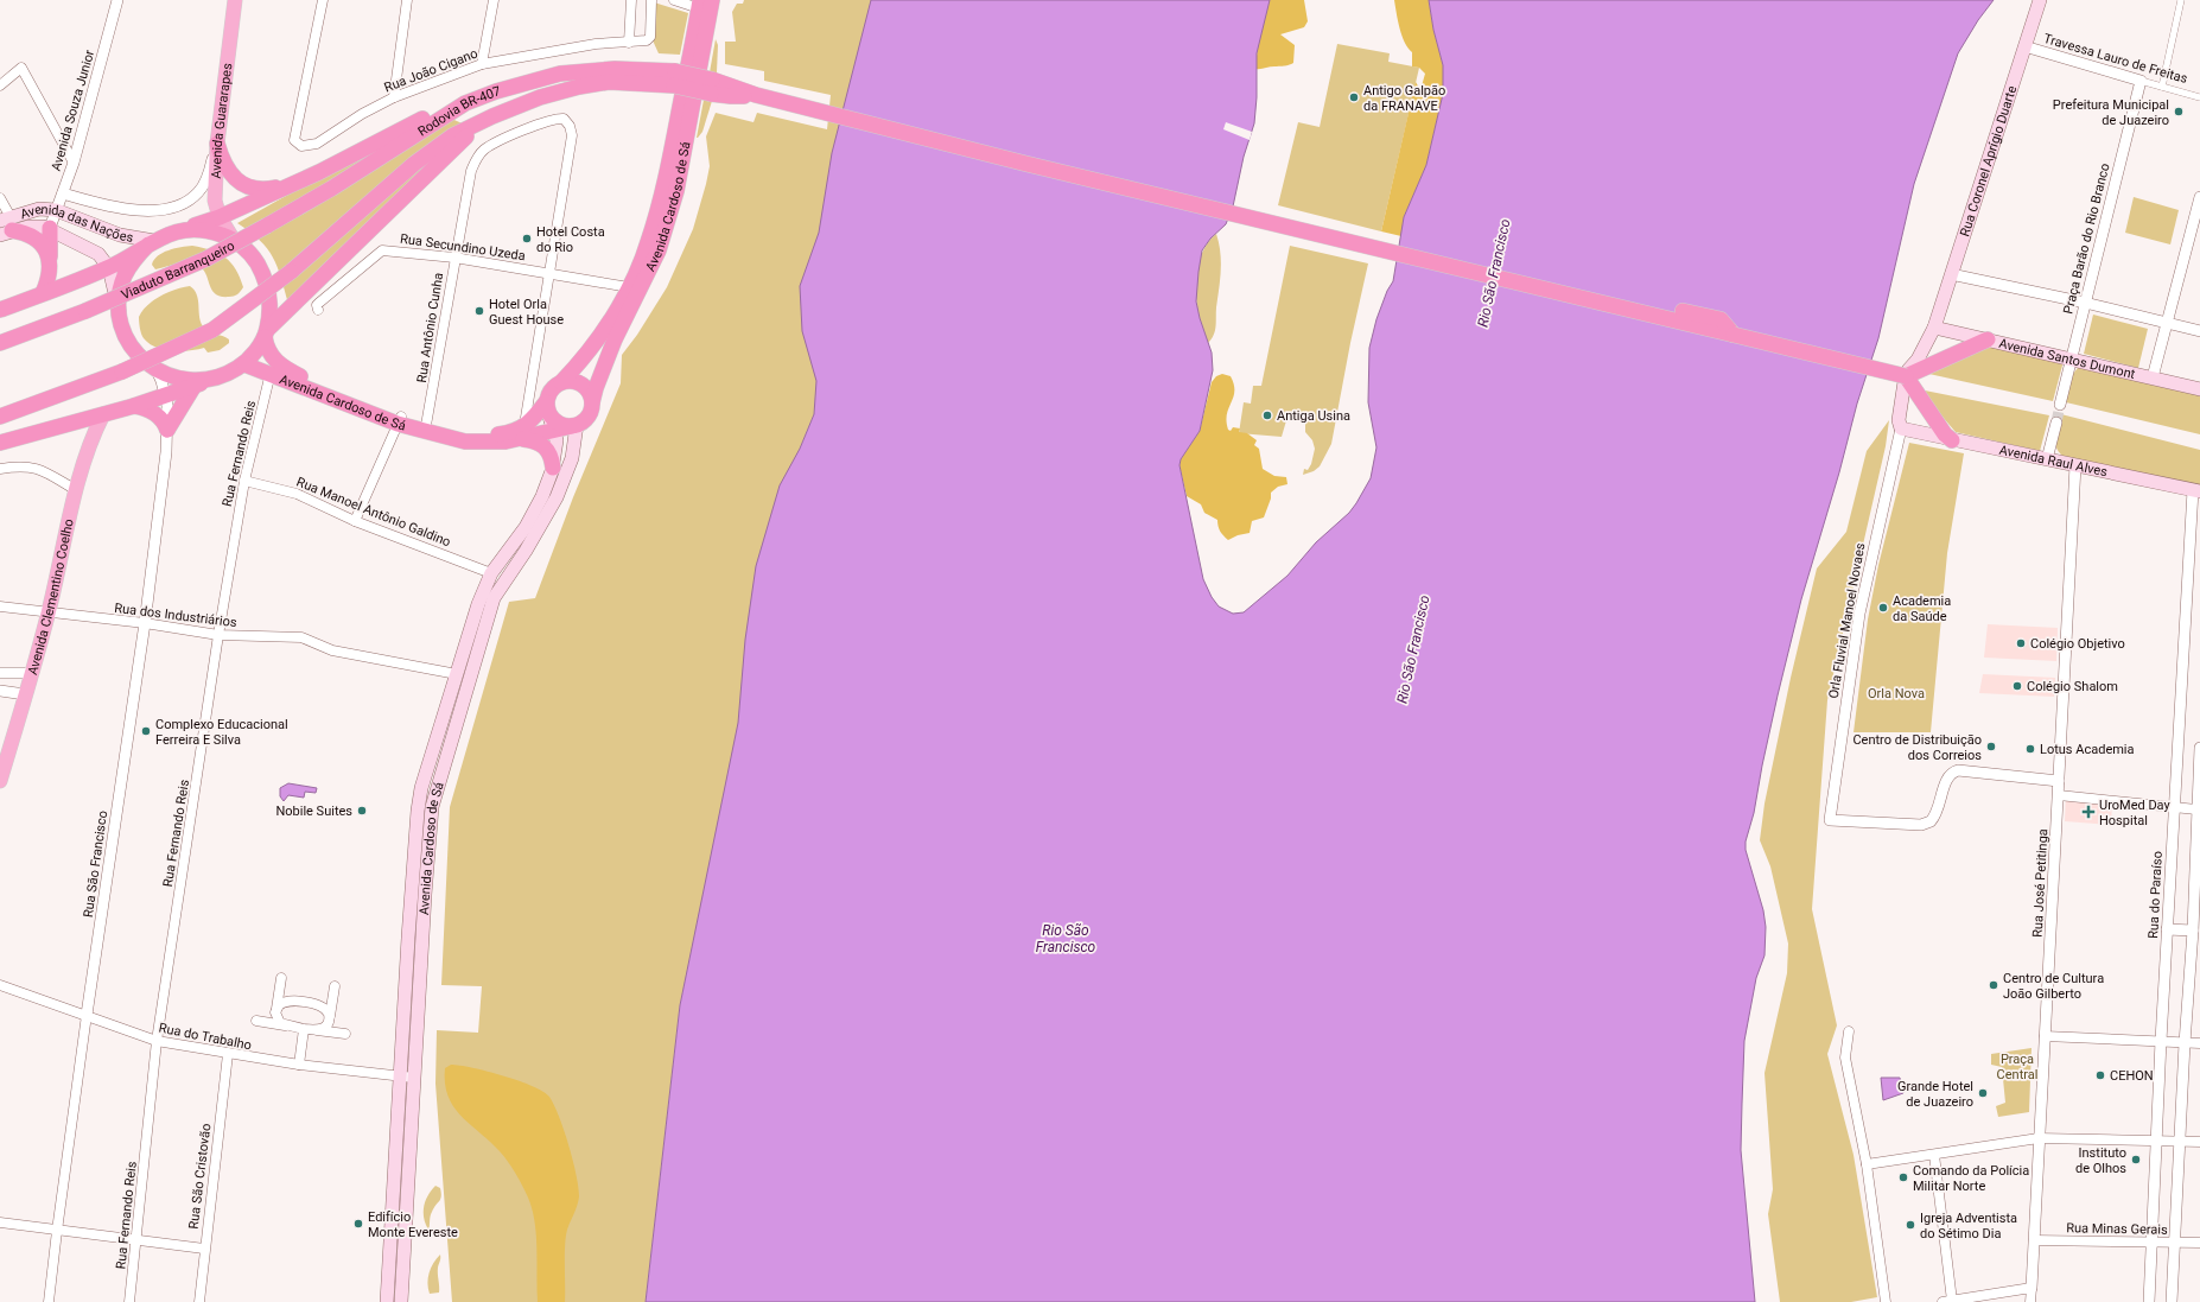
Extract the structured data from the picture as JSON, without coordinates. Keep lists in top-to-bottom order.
{
  "streets": {
    "highway": ["Rodovia BR-407", "Avenida Cardoso de Sá", "Viaduto Barranqueiro"],
    "main road": [
      "Avenida Guararapes",
      "Rua Coronel Aprígio Duarte",
      "Avenida das Nações",
      "Avenida Santos Dumont",
      "Avenida Raul Alves",
      "Avenida Clementino Coelho"
    ],
    "street": [
      "Travessa Lauro de Freitas",
      "Rua João Cigano",
      "Avenida Souza Junior",
      "Praça Barão do Rio Branco",
      "Rua Secundino Uzeda",
      "Rua Antônio Cunha",
      "Rua Fernando Reis",
      "Rua Manoel Antônio Galdino",
      "Rua dos Industriários",
      "Orla Fluvial Manoel Novaes",
      "Rua São Francisco",
      "Rua José Petitinga",
      "Rua do Paraíso",
      "Rua do Trabalho",
      "Rua São Cristovão",
      "Rua Minas Gerais"
    ]
  },
  "crossings": [
    ["Travessa Lauro de Freitas", "Rua Coronel Aprígio Duarte"],
    ["Travessa Lauro de Freitas", "Praça Barão do Rio Branco"],
    ["Avenida Souza Junior", "Avenida das Nações"],
    ["Rodovia BR-407", "Viaduto Barranqueiro"],
    ["Avenida Guararapes", "Avenida Cardoso de Sá"],
    ["Avenida Guararapes", "Avenida das Nações"],
    ["Avenida Guararapes", "Rua São Francisco"],
    ["Rua Coronel Aprígio Duarte", "Avenida Santos Dumont"],
    ["Avenida Cardoso de Sá", "Avenida das Nações"],
    ["Avenida Cardoso de Sá", "Rua Secundino Uzeda"],
    ["Avenida Cardoso de Sá", "Rua Antônio Cunha"],
    ["Avenida Cardoso de Sá", "Rua Fernando Reis"],
    ["Avenida Cardoso de Sá", "Rua Manoel Antônio Galdino"],
    ["Avenida Cardoso de Sá", "Rua dos Industriários"],
    ["Avenida Cardoso de Sá", "Rua São Francisco"],
    ["Avenida Cardoso de Sá", "Rua do Trabalho"],
    ["Avenida das Nações", "Rua São Francisco"],
    ["Praça Barão do Rio Branco", "Avenida Santos Dumont"],
    ["Rua Secundino Uzeda", "Rua Antônio Cunha"],
    ["Rua Fernando Reis", "Rua Manoel Antônio Galdino"],
    ["Rua Fernando Reis", "Rua dos Industriários"],
    ["Rua Fernando Reis", "Rua do Trabalho"],
    ["Avenida Raul Alves", "Orla Fluvial Manoel Novaes"],
    ["Avenida Raul Alves", "Rua José Petitinga"],
    ["Avenida Raul Alves", "Rua do Paraíso"],
    ["Avenida Clementino Coelho", "Rua dos Industriários"],
    ["Rua dos Industriários", "Rua São Francisco"],
    ["Orla Fluvial Manoel Novaes", "Rua José Petitinga"],
    ["Rua São Francisco", "Rua do Trabalho"],
    ["Rua José Petitinga", "Rua Minas Gerais"],
    ["Rua do Paraíso", "Rua Minas Gerais"],
    ["Rua do Trabalho", "Rua São Cristovão"]
  ],
  "water": ["Rio São Francisco"],
  "parks": ["Orla Nova", "Praça Central"],
  "places": {
    "other": [
      "Antigo Galpão da FRANAVE",
      "Prefeitura Municipal de Juazeiro",
      "Hotel Costa do Rio",
      "Hotel Orla Guest House",
      "Antiga Usina",
      "Academia da Saúde",
      "Colégio Objetivo",
      "Colégio Shalom",
      "Complexo Educacional Ferreira E Silva",
      "Centro de Distribuição dos Correios",
      "Lotus Academia",
      "Nobile Suites",
      "Centro de Cultura João Gilberto",
      "CEHON",
      "Grande Hotel de Juazeiro",
      "Instituto de Olhos",
      "Comando da Polícia Militar Norte",
      "Edifício Monte Evereste",
      "Igreja Adventista do Sétimo Dia"
    ],
    "health": ["UroMed Day Hospital"]
  }
}
